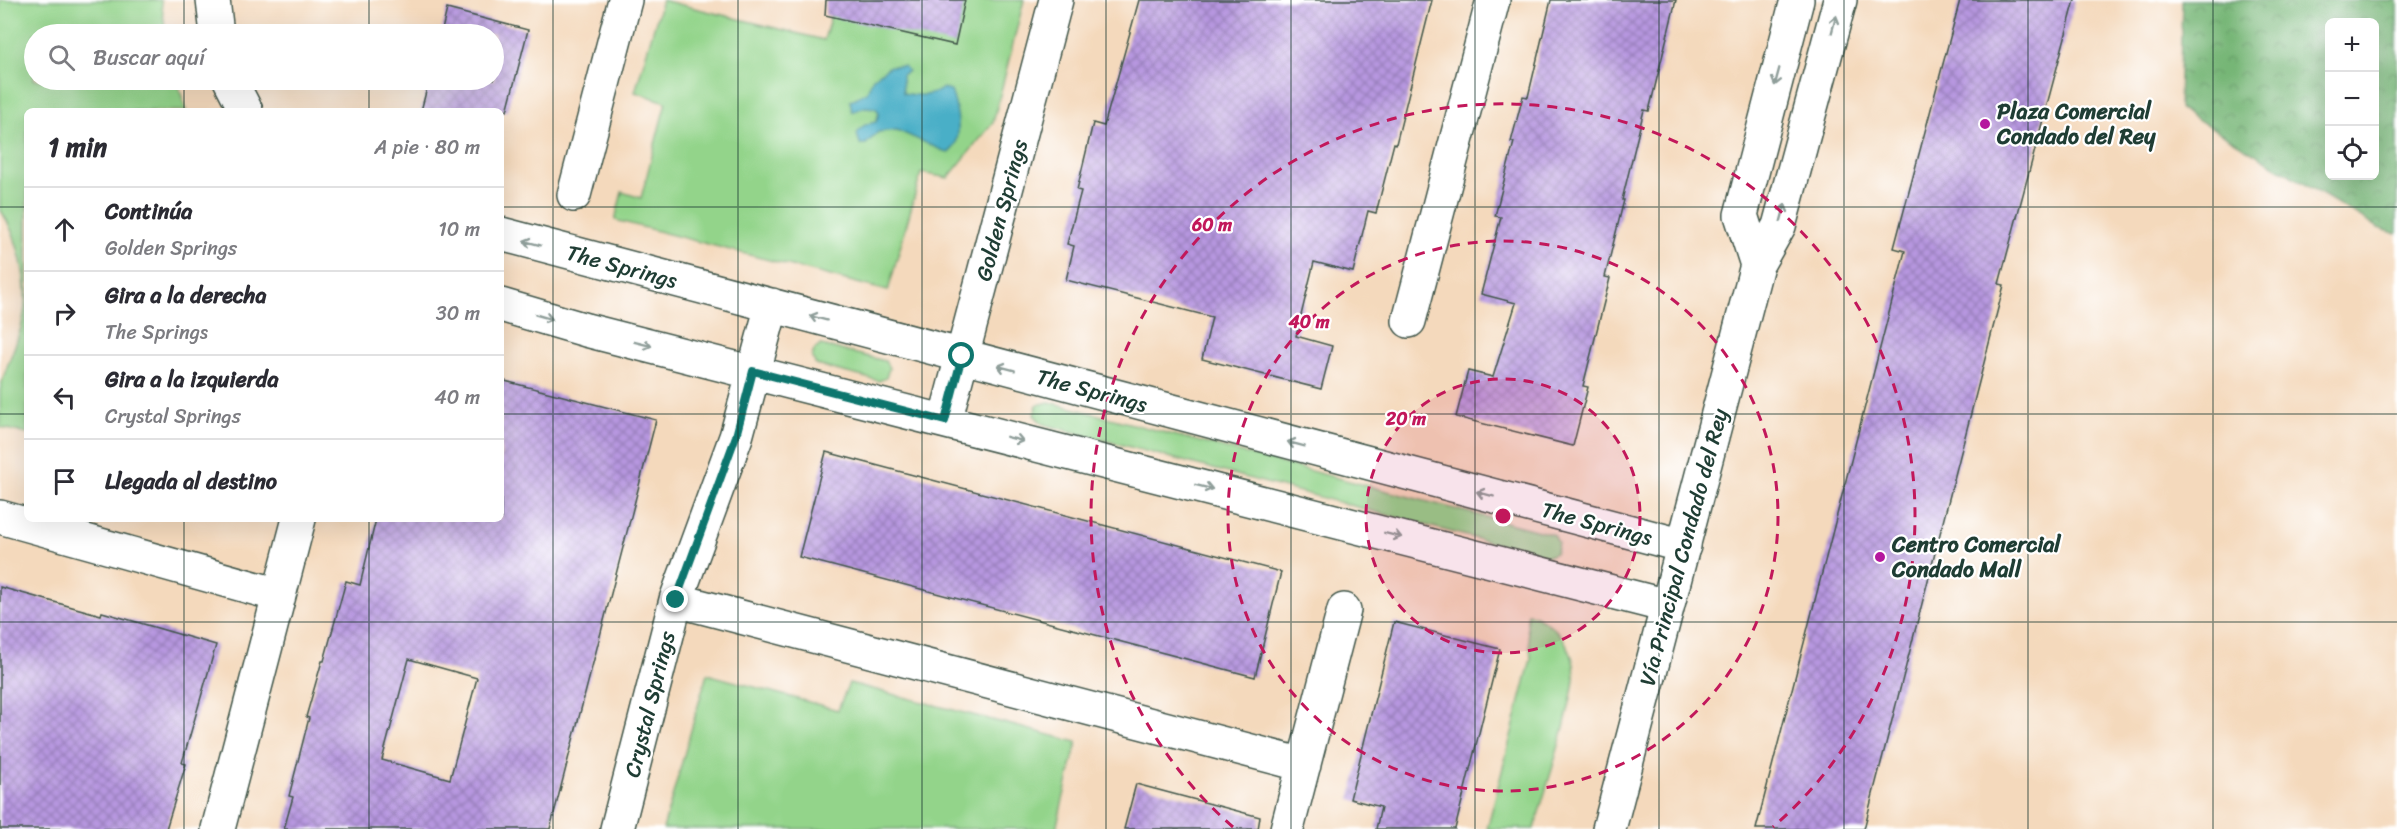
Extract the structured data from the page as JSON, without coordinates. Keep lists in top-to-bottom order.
{
  "streets": {
    "street": [
      "Golden Springs",
      "The Springs",
      "Vía Principal Condado del Rey",
      "Crystal Springs"
    ]
  },
  "crossings": [
    ["Golden Springs", "The Springs"],
    ["The Springs", "Vía Principal Condado del Rey"],
    ["The Springs", "Crystal Springs"]
  ],
  "places": ["Plaza Comercial Condado del Rey", "Centro Comercial Condado Mall"],
  "page": {
    "map_buttons": ["+", "−"],
    "search": "Buscar aquí",
    "heading": ["1 min", "A pie · 80 m"],
    "list": [
      ["Continúa", "Golden Springs", "10 m"],
      ["Gira a la derecha", "The Springs", "30 m"],
      ["Gira a la izquierda", "Crystal Springs", "40 m"],
      "Llegada al destino"
    ]
  },
  "rings": ["60 m", "40 m", "20 m"]
}
